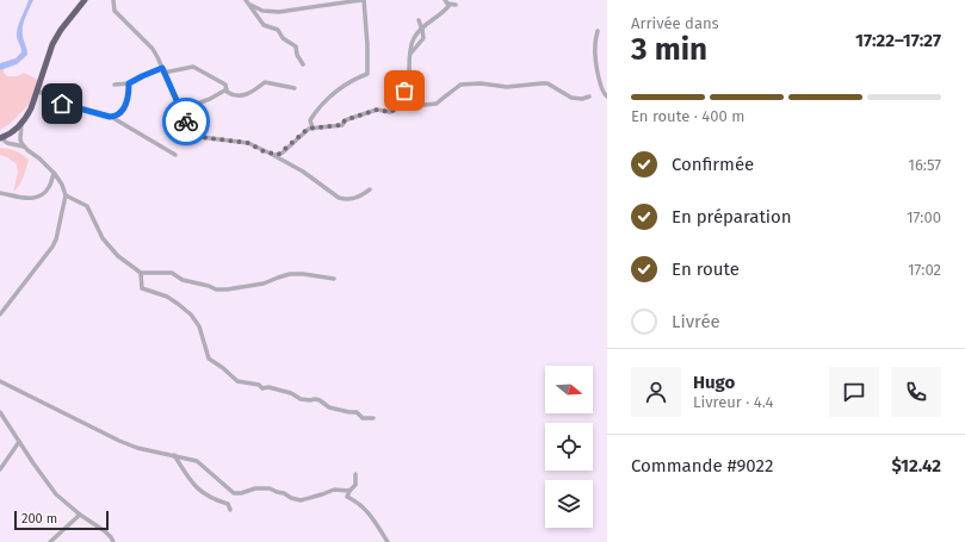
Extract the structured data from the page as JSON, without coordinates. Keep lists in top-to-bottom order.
{
  "scale_bar": "200 m",
  "north": "right",
  "page": {
    "heading": ["3 min", "Arrivée dans", "17:22–17:27"],
    "panel": [
      "Hugo",
      "Livreur · 4.4",
      "Commande #9022",
      "$12.42"
    ],
    "bar": "En route · 400 m",
    "list": [
      ["Confirmée", "16:57"],
      ["En préparation", "17:00"],
      ["En route", "17:02"],
      "Livrée"
    ],
    "scale": "200 m"
  }
}
